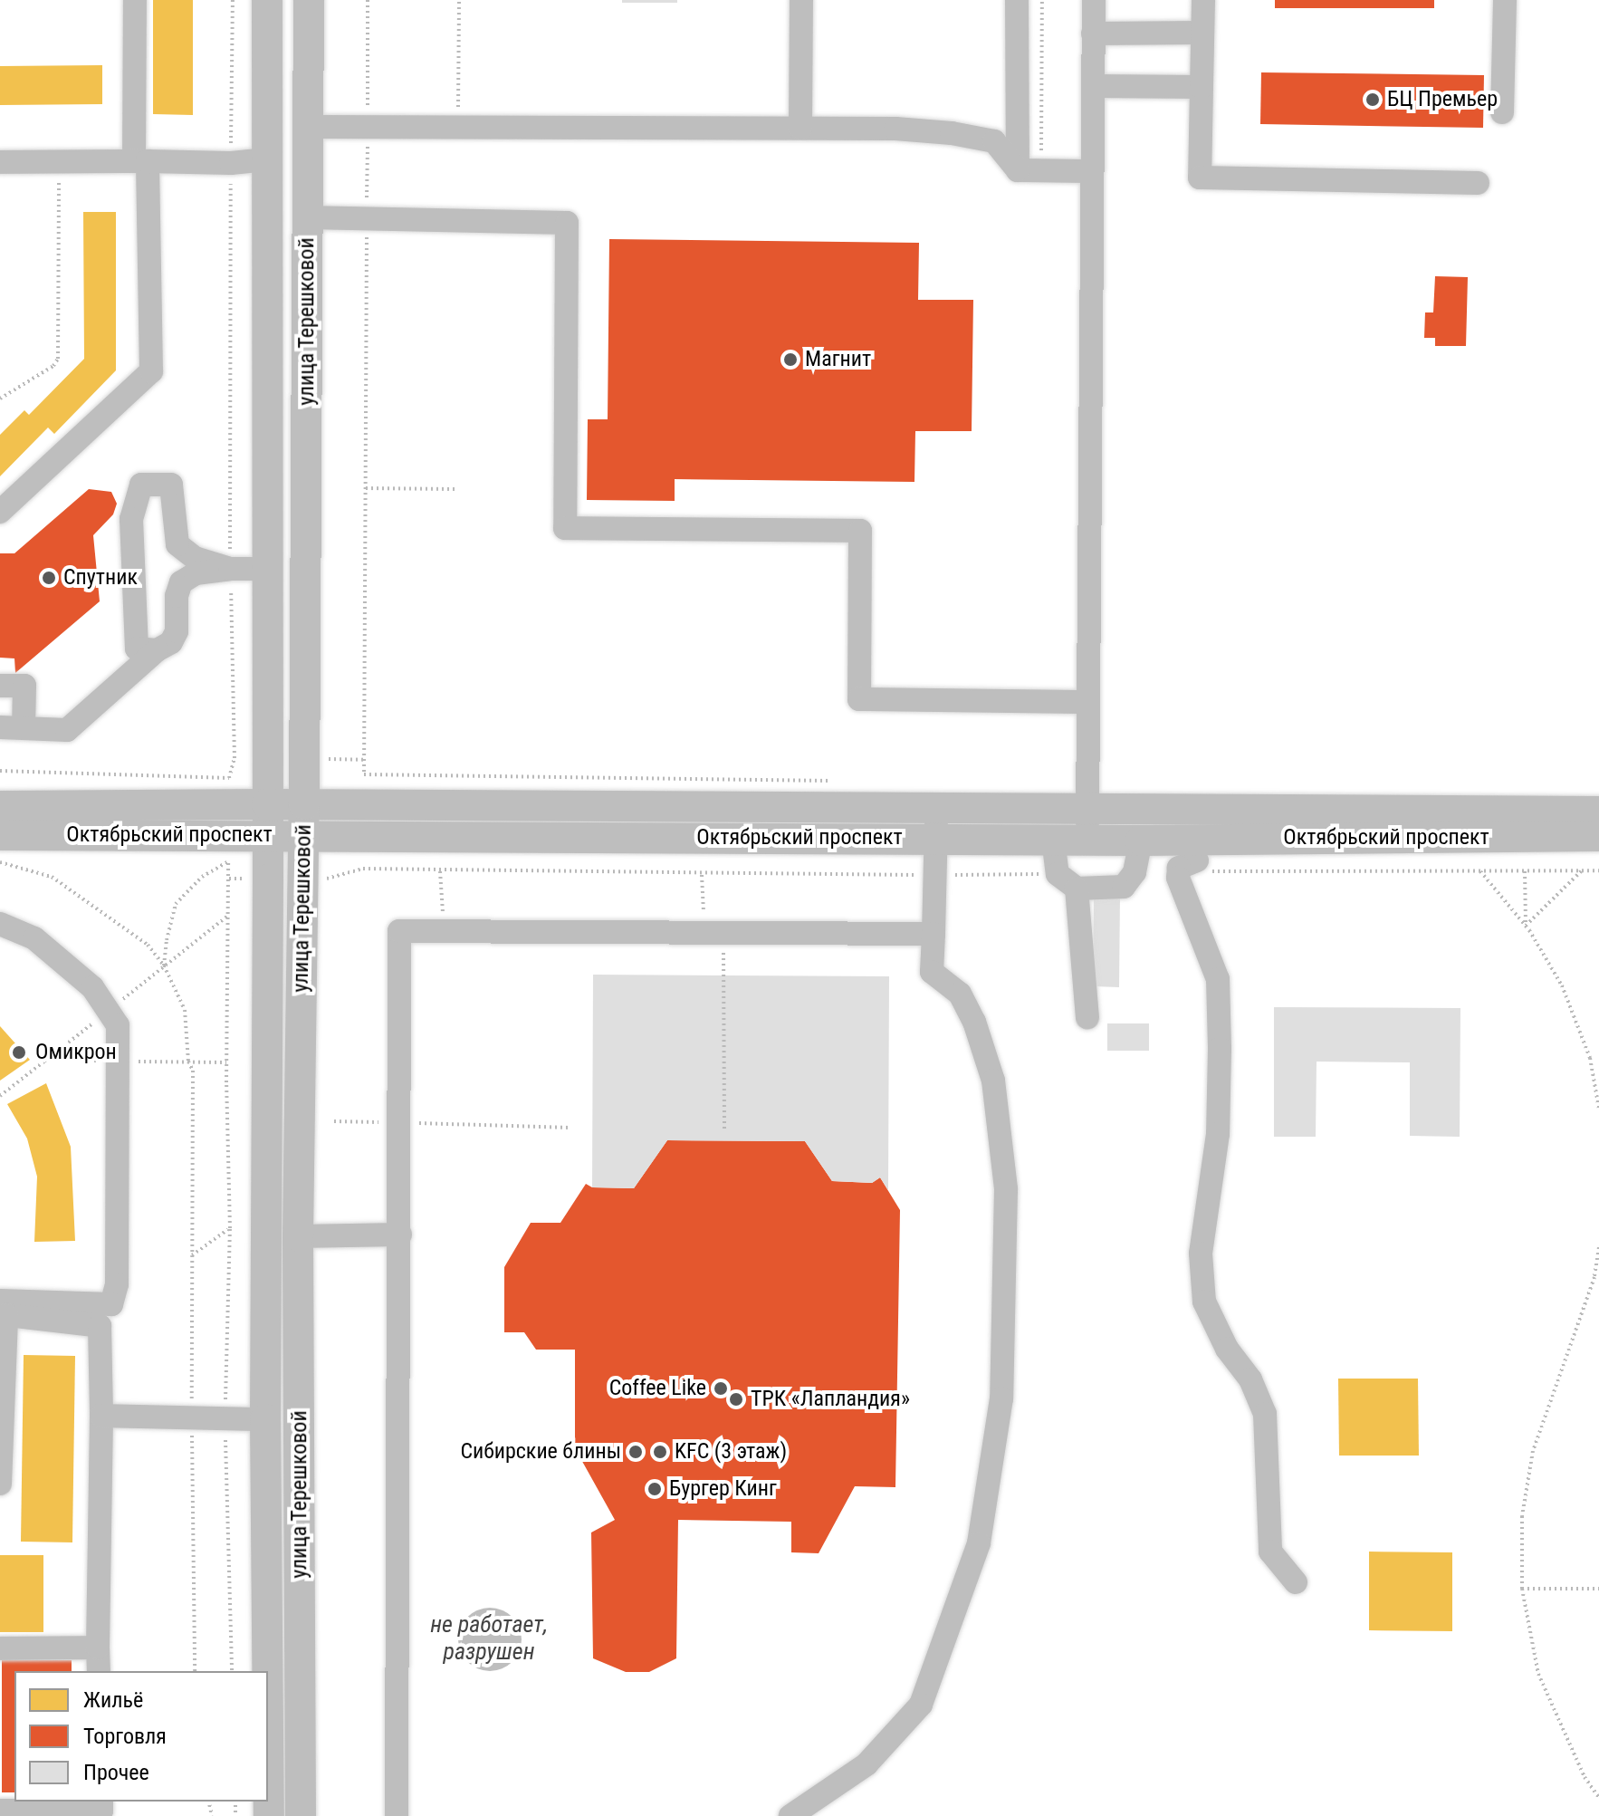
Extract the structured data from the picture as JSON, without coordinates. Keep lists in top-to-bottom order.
{
  "streets": {
    "main road": ["улица Терешковой", "Октябрьский проспект"]
  },
  "crossings": [
    ["улица Терешковой", "Октябрьский проспект"]
  ],
  "water": ["не работает, разрушен"],
  "places": [
    "БЦ Премьер",
    "Магнит",
    "Спутник",
    "Омикрон",
    "Coffee Like",
    "ТРК «Лапландия»",
    "Сибирские блины",
    "KFC (3 этаж)",
    "Бургер Кинг"
  ],
  "legend": ["Жильё", "Торговля", "Прочее"]
}
